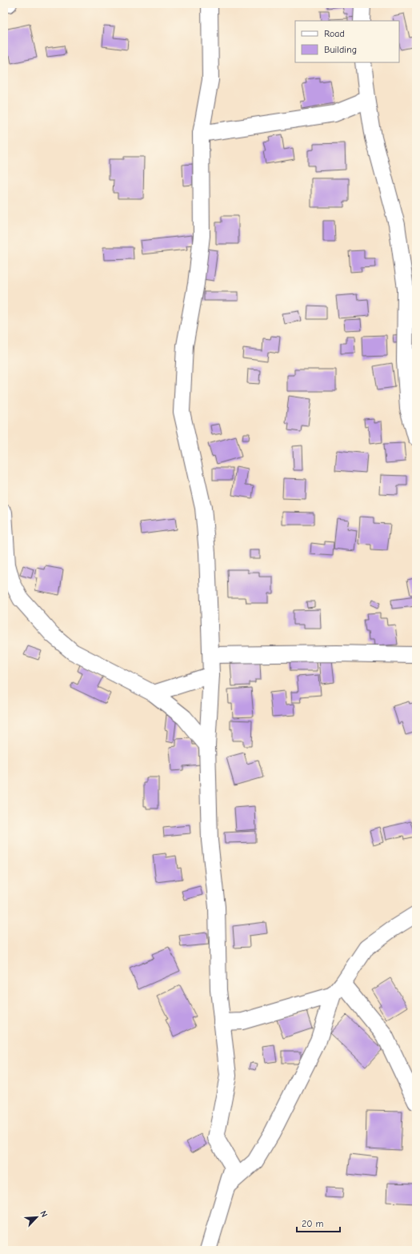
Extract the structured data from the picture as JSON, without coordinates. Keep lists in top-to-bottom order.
{
  "legend": ["Road", "Building"],
  "scale_bar": "20 m",
  "north": "top right"
}
